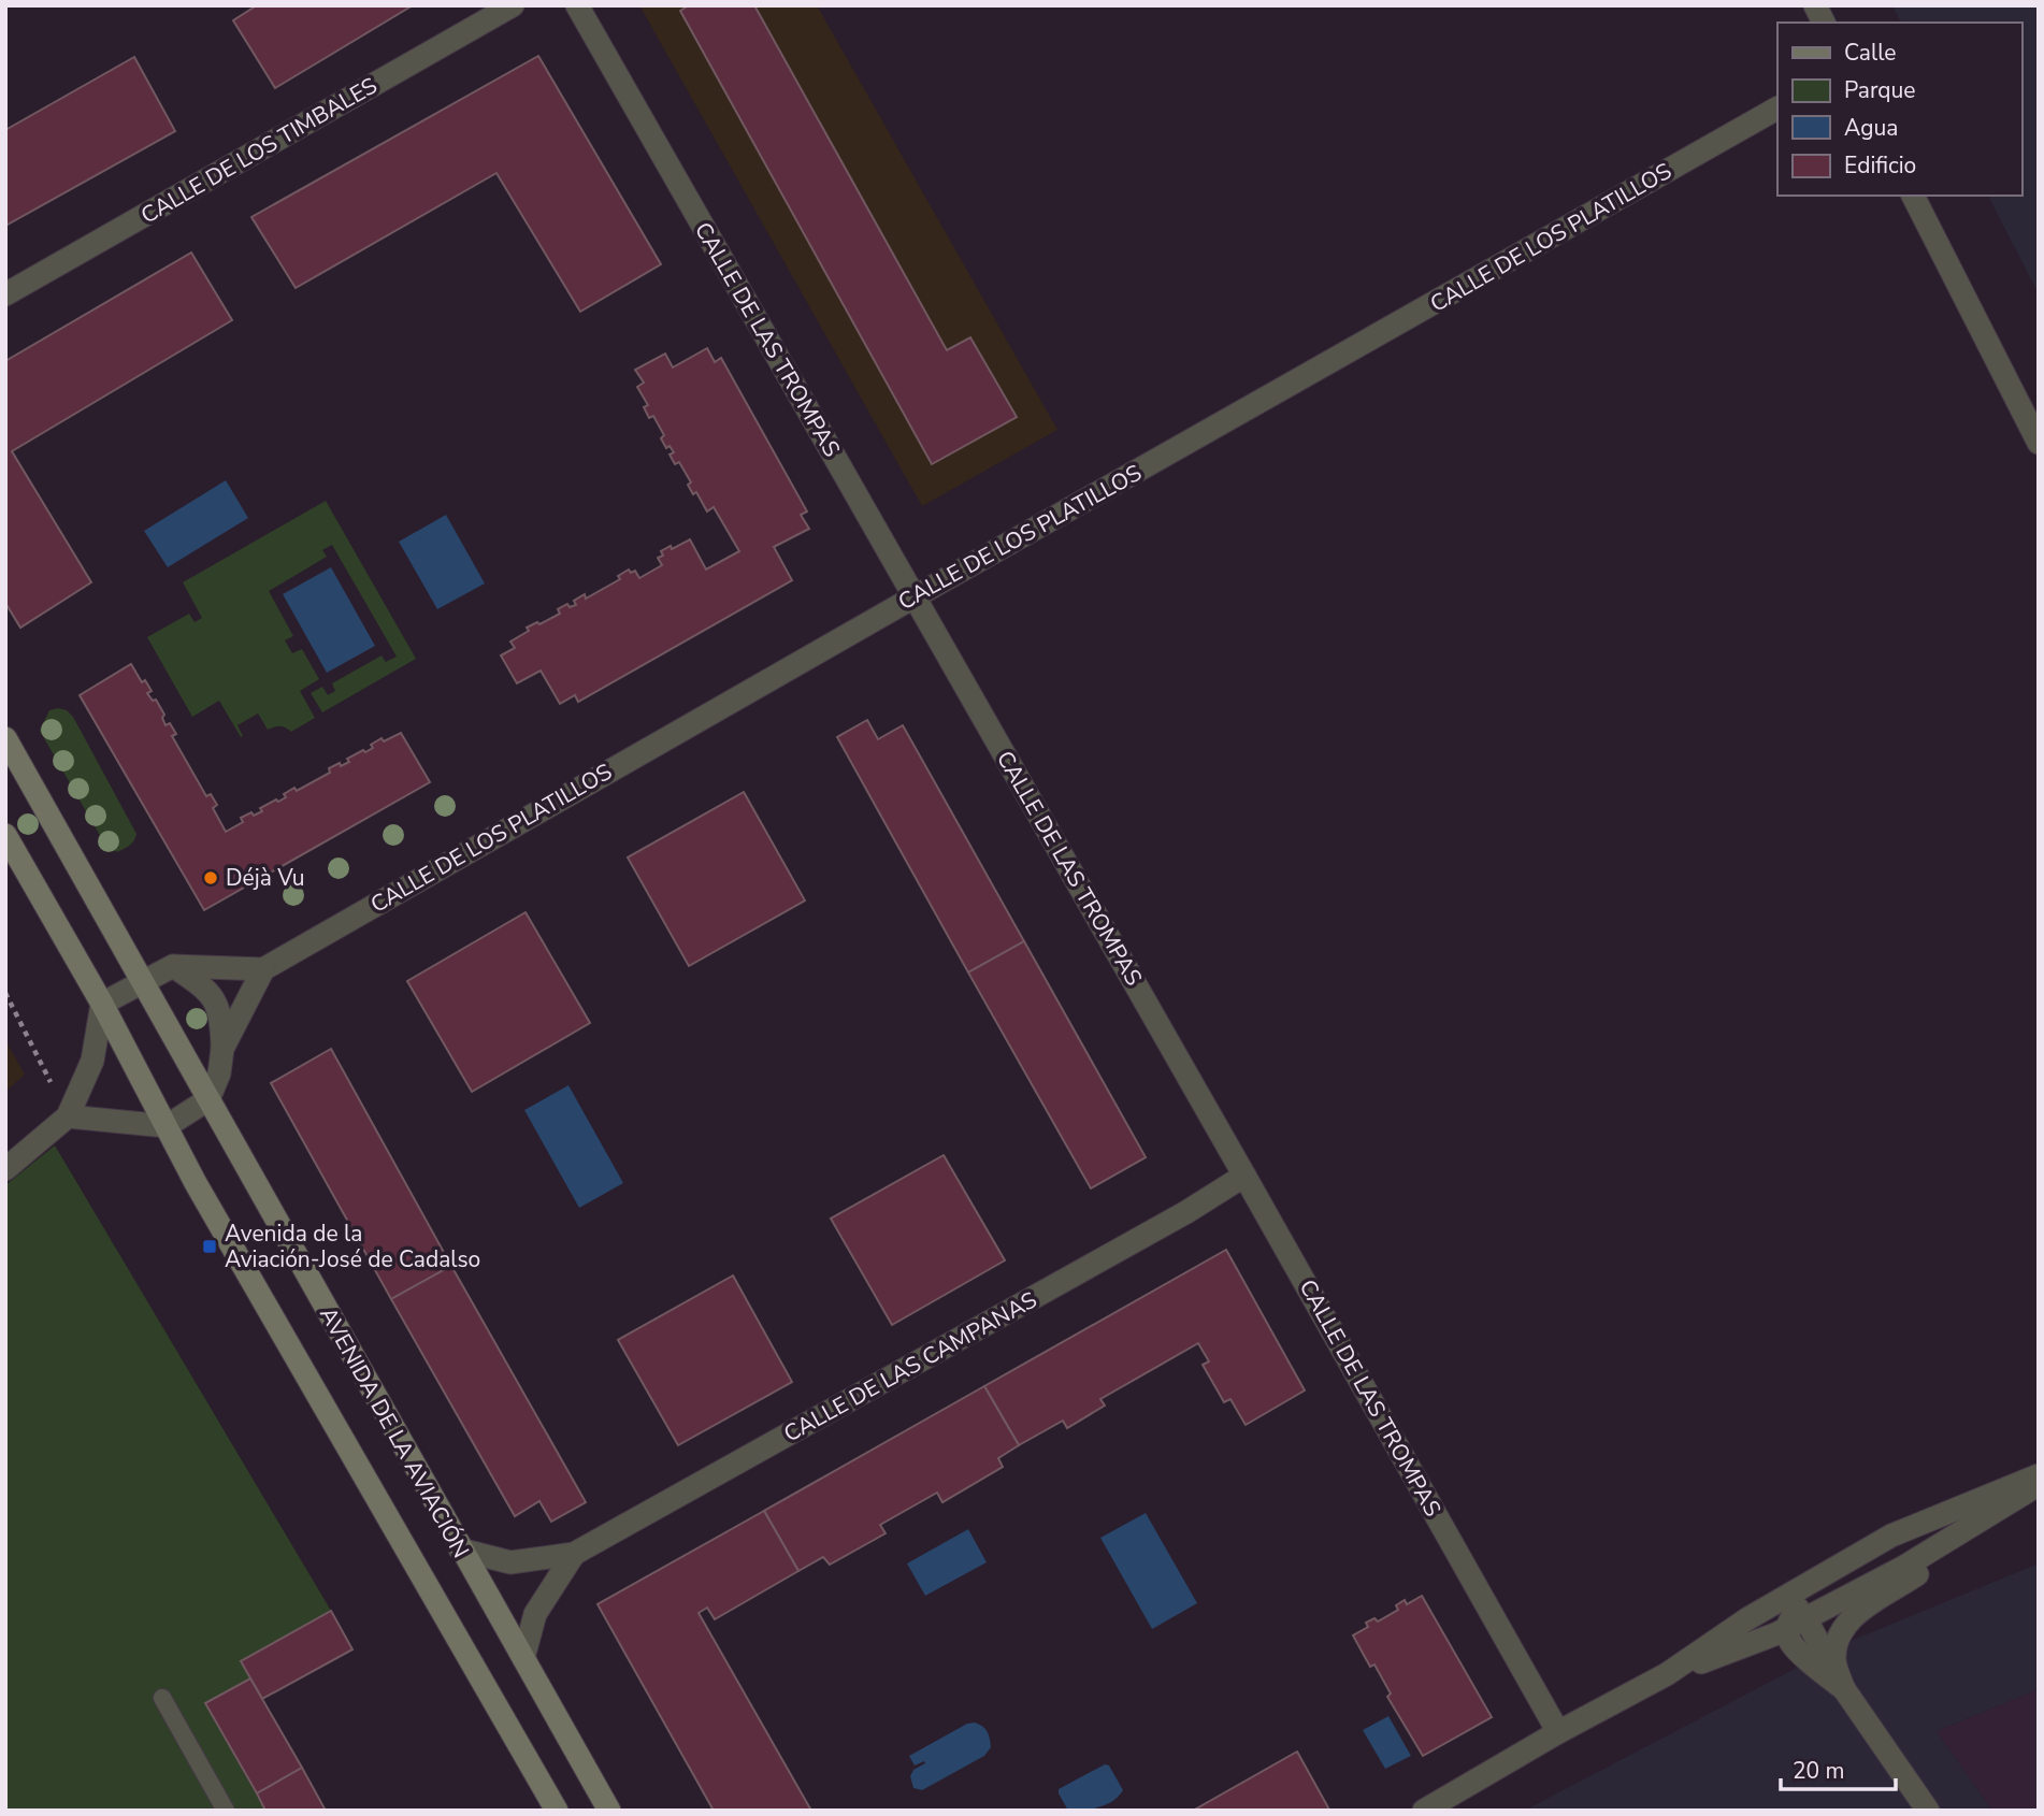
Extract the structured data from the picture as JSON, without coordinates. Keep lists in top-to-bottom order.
{
  "streets": {
    "main road": ["AVENIDA DE LA AVIACIÓN"],
    "street": [
      "CALLE DE LOS TIMBALES",
      "CALLE DE LOS PLATILLOS",
      "CALLE DE LAS TROMPAS",
      "CALLE DE LAS CAMPANAS"
    ]
  },
  "crossings": [
    ["CALLE DE LOS PLATILLOS", "CALLE DE LAS TROMPAS"],
    ["CALLE DE LAS TROMPAS", "CALLE DE LAS CAMPANAS"],
    ["CALLE DE LAS CAMPANAS", "AVENIDA DE LA AVIACIÓN"]
  ],
  "places": {
    "other": ["Déjà Vu"],
    "transit": ["Avenida de la Aviación-José de Cadalso"]
  },
  "legend": [
    "Calle",
    "Parque",
    "Agua",
    "Edificio"
  ],
  "scale_bar": "20 m"
}
